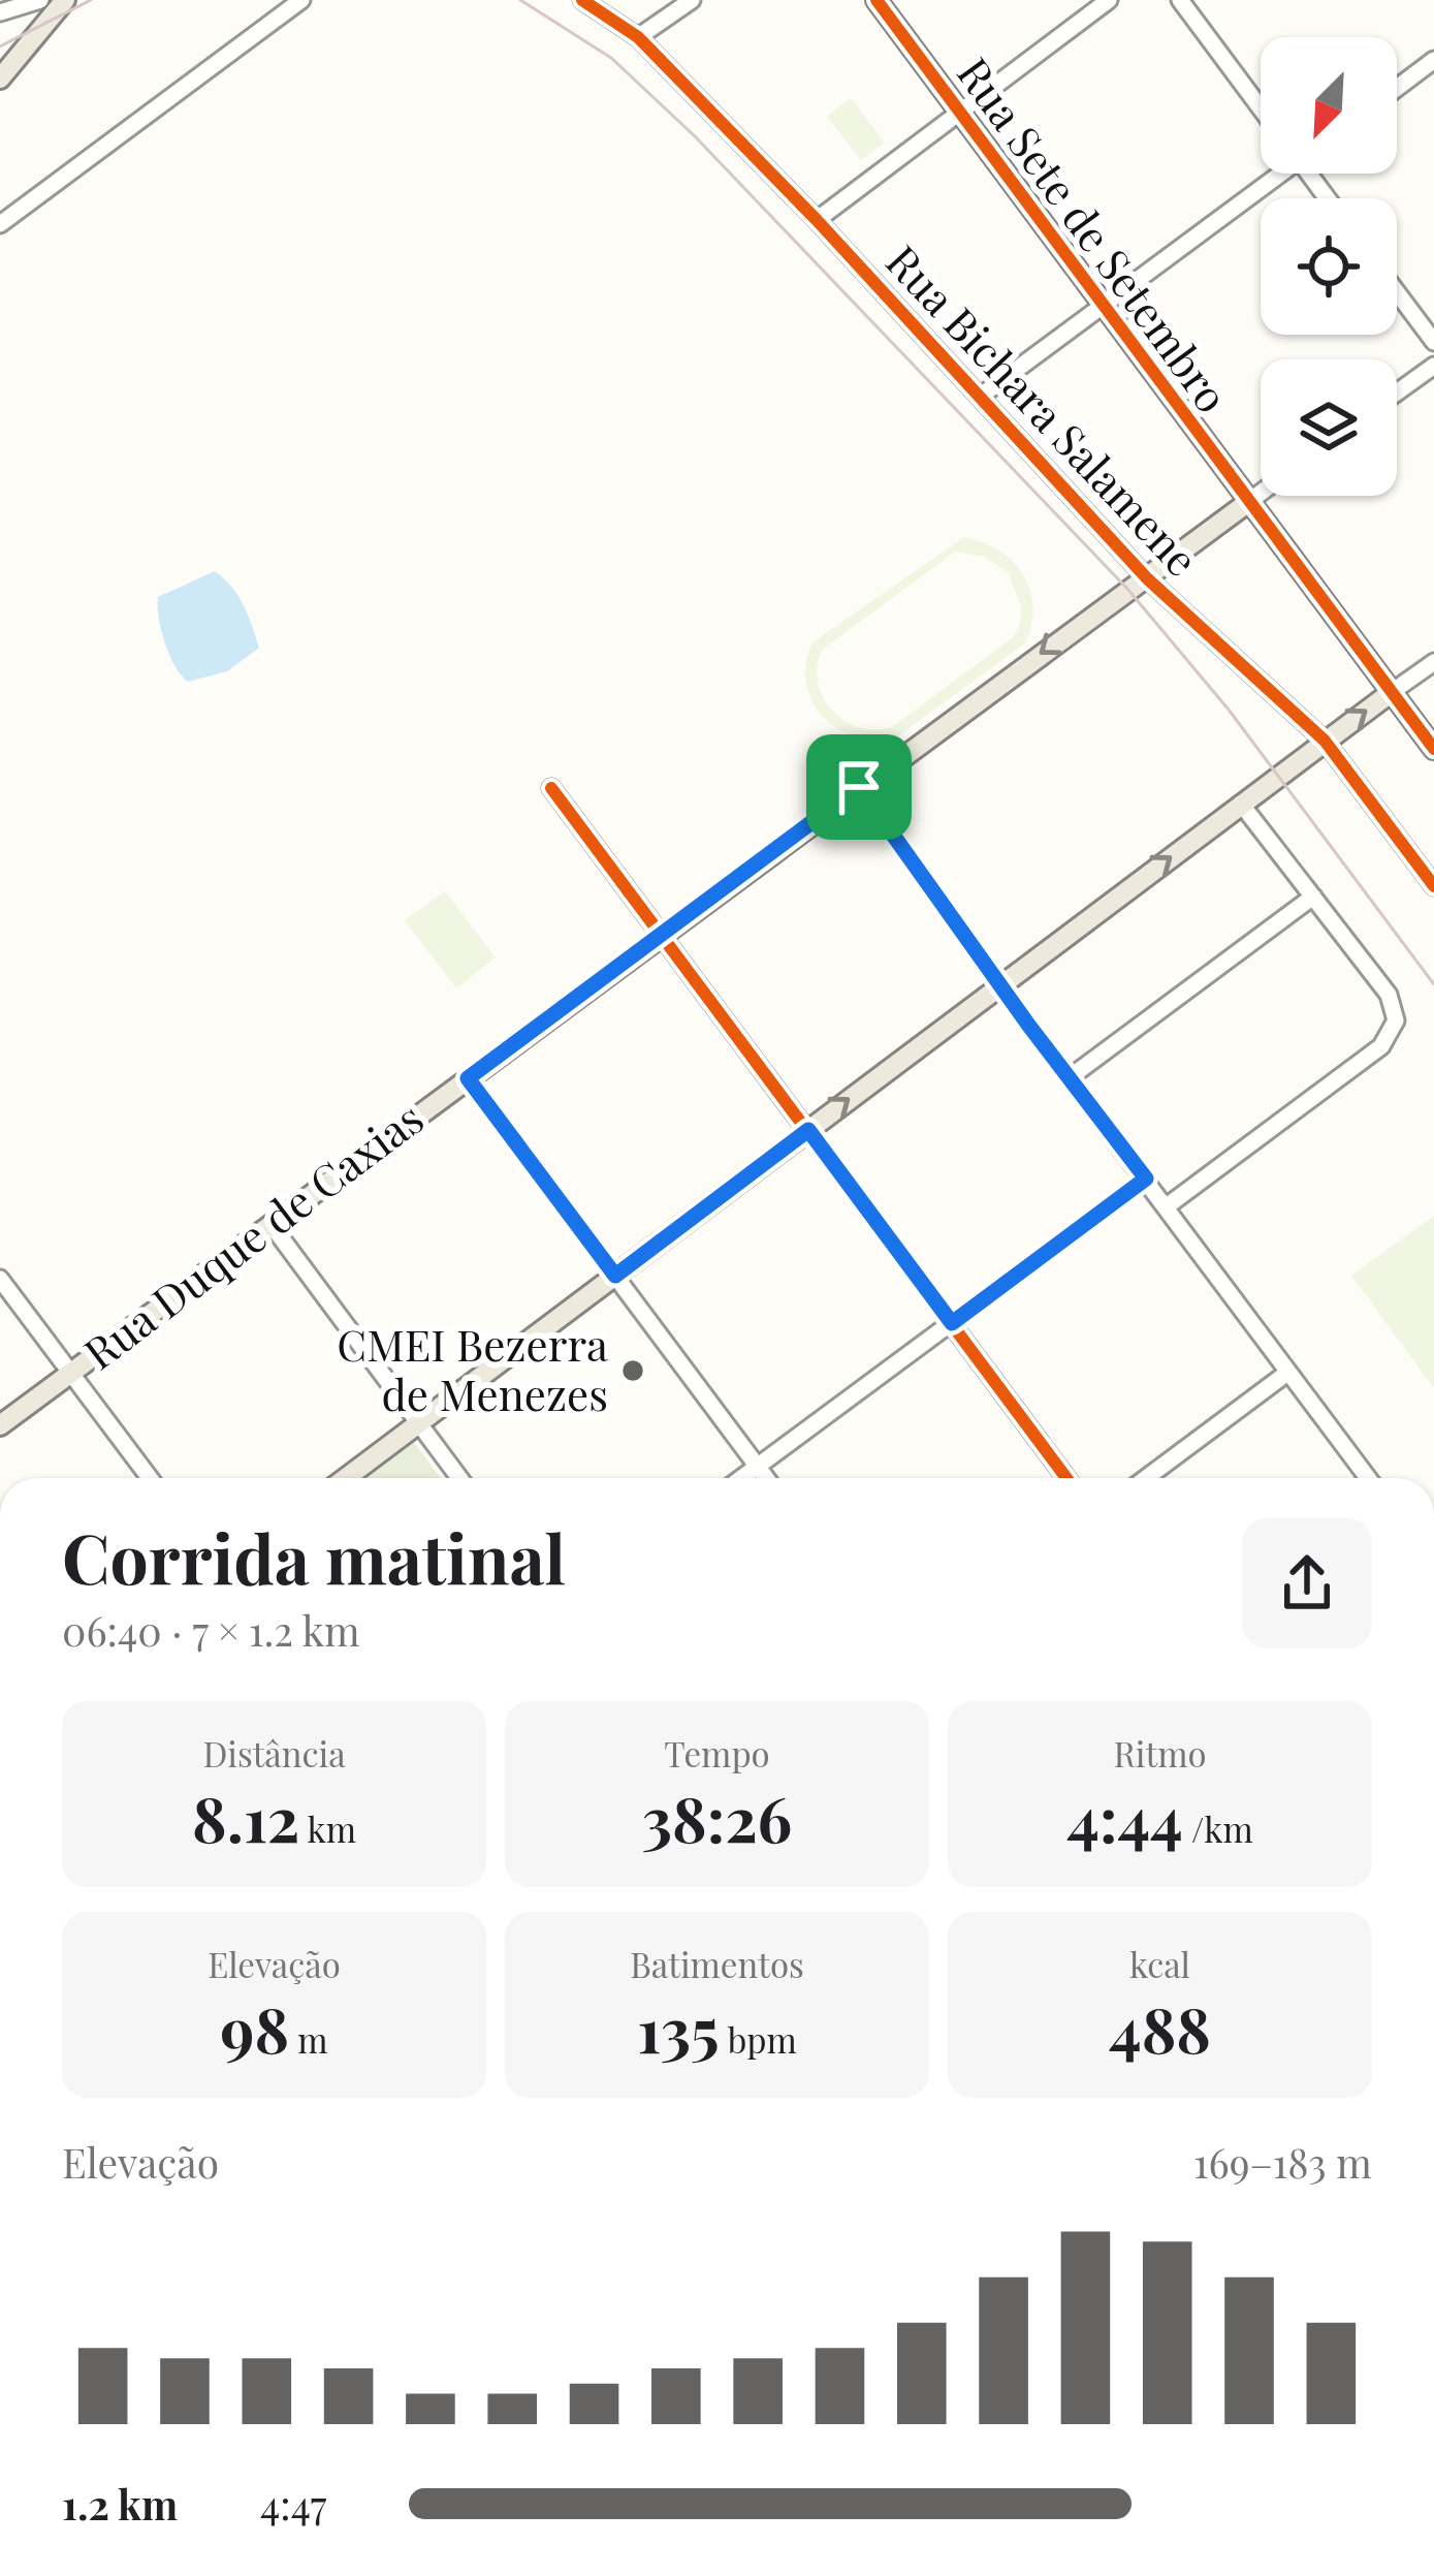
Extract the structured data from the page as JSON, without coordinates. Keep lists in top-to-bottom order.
{
  "streets": {
    "main road": ["Rua Sete de Setembro", "Rua Duque de Caxias"],
    "street": ["Rua Bichara Salamene"]
  },
  "crossings": [
    ["Rua Sete de Setembro", "Rua Duque de Caxias"],
    ["Rua Bichara Salamene", "Rua Duque de Caxias"]
  ],
  "places": ["CMEI Bezerra de Menezes"],
  "north": "bottom left",
  "page": {
    "heading": ["Corrida matinal", "06:40 · 7 × 1.2 km"],
    "stats": [
      ["Distância", "8.12 km"],
      ["Tempo", "38:26"],
      ["Ritmo", "4:44 /km"],
      ["Elevação", "98 m"],
      ["Batimentos", "135 bpm"],
      ["kcal", "488"]
    ],
    "chart": ["Elevação", "169–183 m"],
    "list": [
      {
        "name": "1.2 km",
        "note": "4:47"
      }
    ]
  }
}
